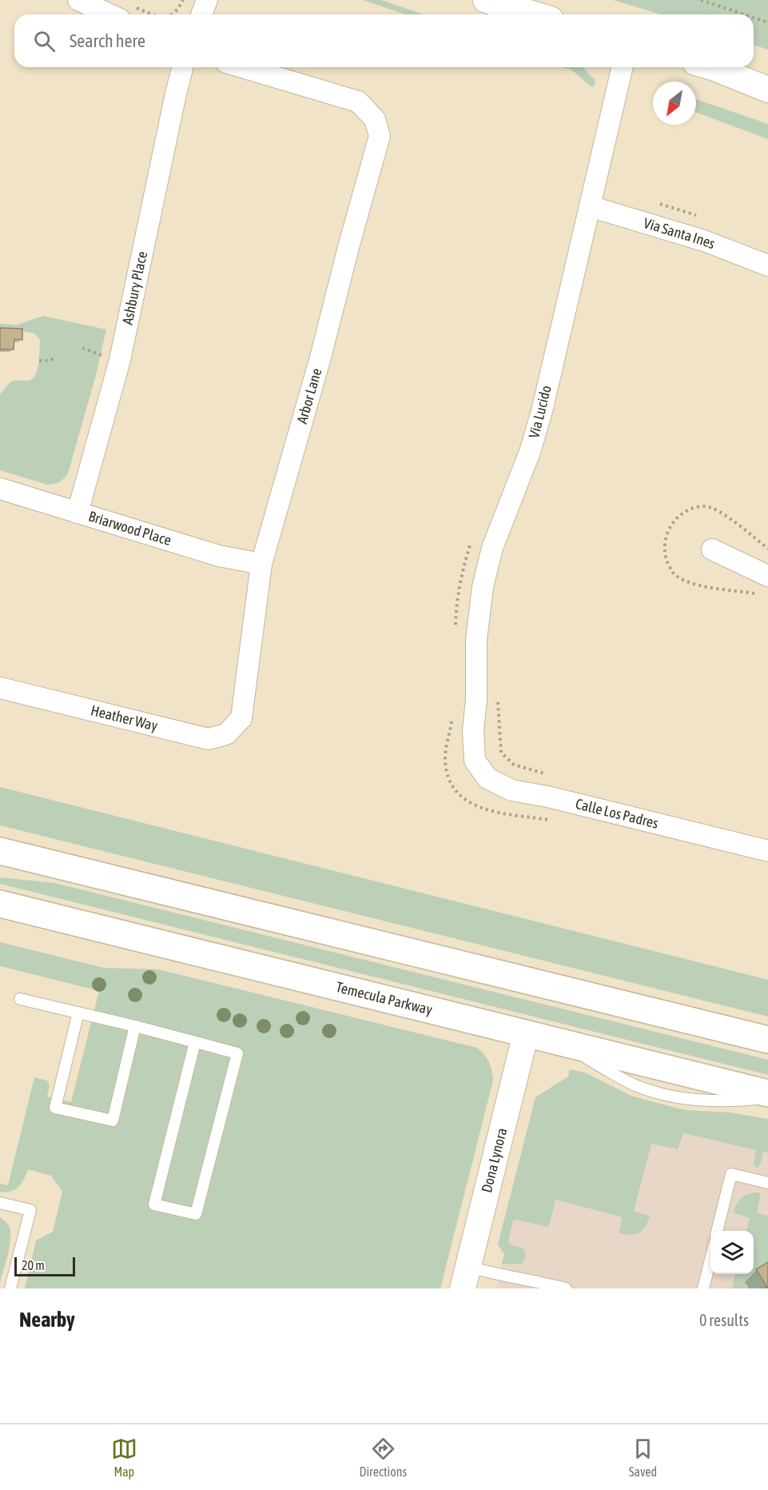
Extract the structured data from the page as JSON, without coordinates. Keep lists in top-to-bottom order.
{
  "streets": {
    "main road": ["Temecula Parkway"],
    "street": [
      "Via Santa Ines",
      "Ashbury Place",
      "Arbor Lane",
      "Via Lucido",
      "Briarwood Place",
      "Heather Way",
      "Calle Los Padres",
      "Dona Lynora"
    ]
  },
  "crossings": [
    ["Via Santa Ines", "Via Lucido"],
    ["Ashbury Place", "Briarwood Place"],
    ["Arbor Lane", "Briarwood Place"],
    ["Arbor Lane", "Heather Way"],
    ["Via Lucido", "Calle Los Padres"],
    ["Temecula Parkway", "Dona Lynora"]
  ],
  "scale_bar": "20 m",
  "north": "bottom left",
  "page": {
    "search": "Search here",
    "scale": "20 m",
    "heading": ["Nearby", "0 results"],
    "nav": ["Map", "Directions", "Saved"]
  }
}
